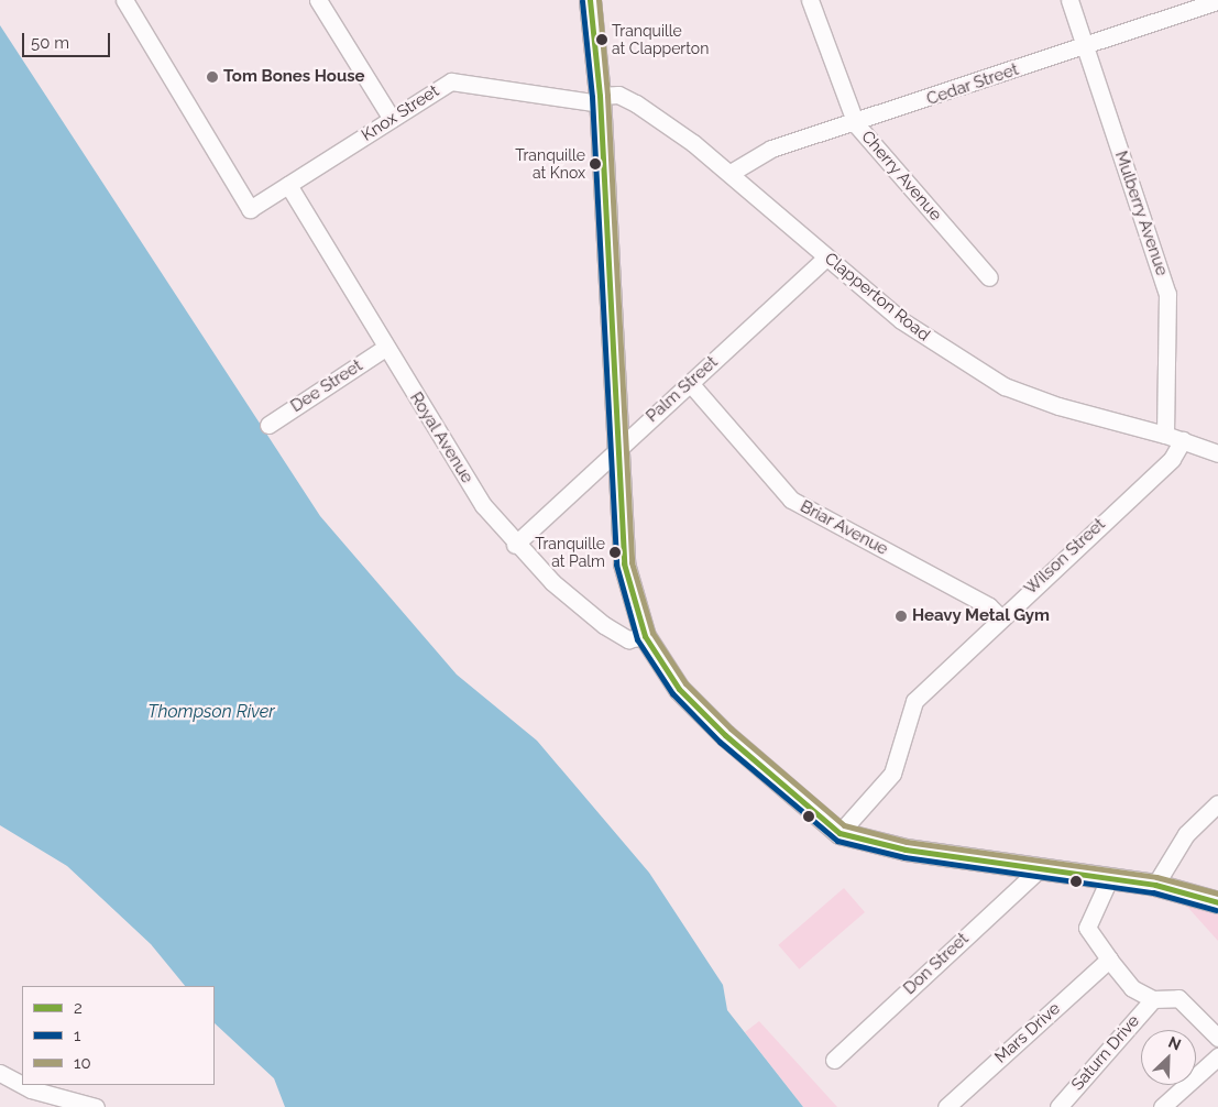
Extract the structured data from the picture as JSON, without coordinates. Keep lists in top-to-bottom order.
{
  "streets": {
    "street": [
      "Cedar Street",
      "Knox Street",
      "Cherry Avenue",
      "Mulberry Avenue",
      "Clapperton Road",
      "Dee Street",
      "Palm Street",
      "Royal Avenue",
      "Briar Avenue",
      "Wilson Street",
      "Don Street",
      "Mars Drive",
      "Saturn Drive"
    ]
  },
  "crossings": [
    ["Cedar Street", "Cherry Avenue"],
    ["Cedar Street", "Mulberry Avenue"],
    ["Cedar Street", "Clapperton Road"],
    ["Knox Street", "Clapperton Road"],
    ["Knox Street", "Royal Avenue"],
    ["Mulberry Avenue", "Clapperton Road"],
    ["Clapperton Road", "Palm Street"],
    ["Clapperton Road", "Wilson Street"],
    ["Dee Street", "Royal Avenue"],
    ["Palm Street", "Royal Avenue"],
    ["Palm Street", "Briar Avenue"],
    ["Briar Avenue", "Wilson Street"]
  ],
  "water": ["Thompson River"],
  "places": [
    "Tranquille at Clapperton",
    "Tom Bones House",
    "Tranquille at Knox",
    "Tranquille at Palm",
    "Heavy Metal Gym"
  ],
  "lines": ["transit line 2", "transit line 10", "transit line 1"],
  "legend": ["2", "1", "10"],
  "scale_bar": "50 m",
  "north": "top right"
}
